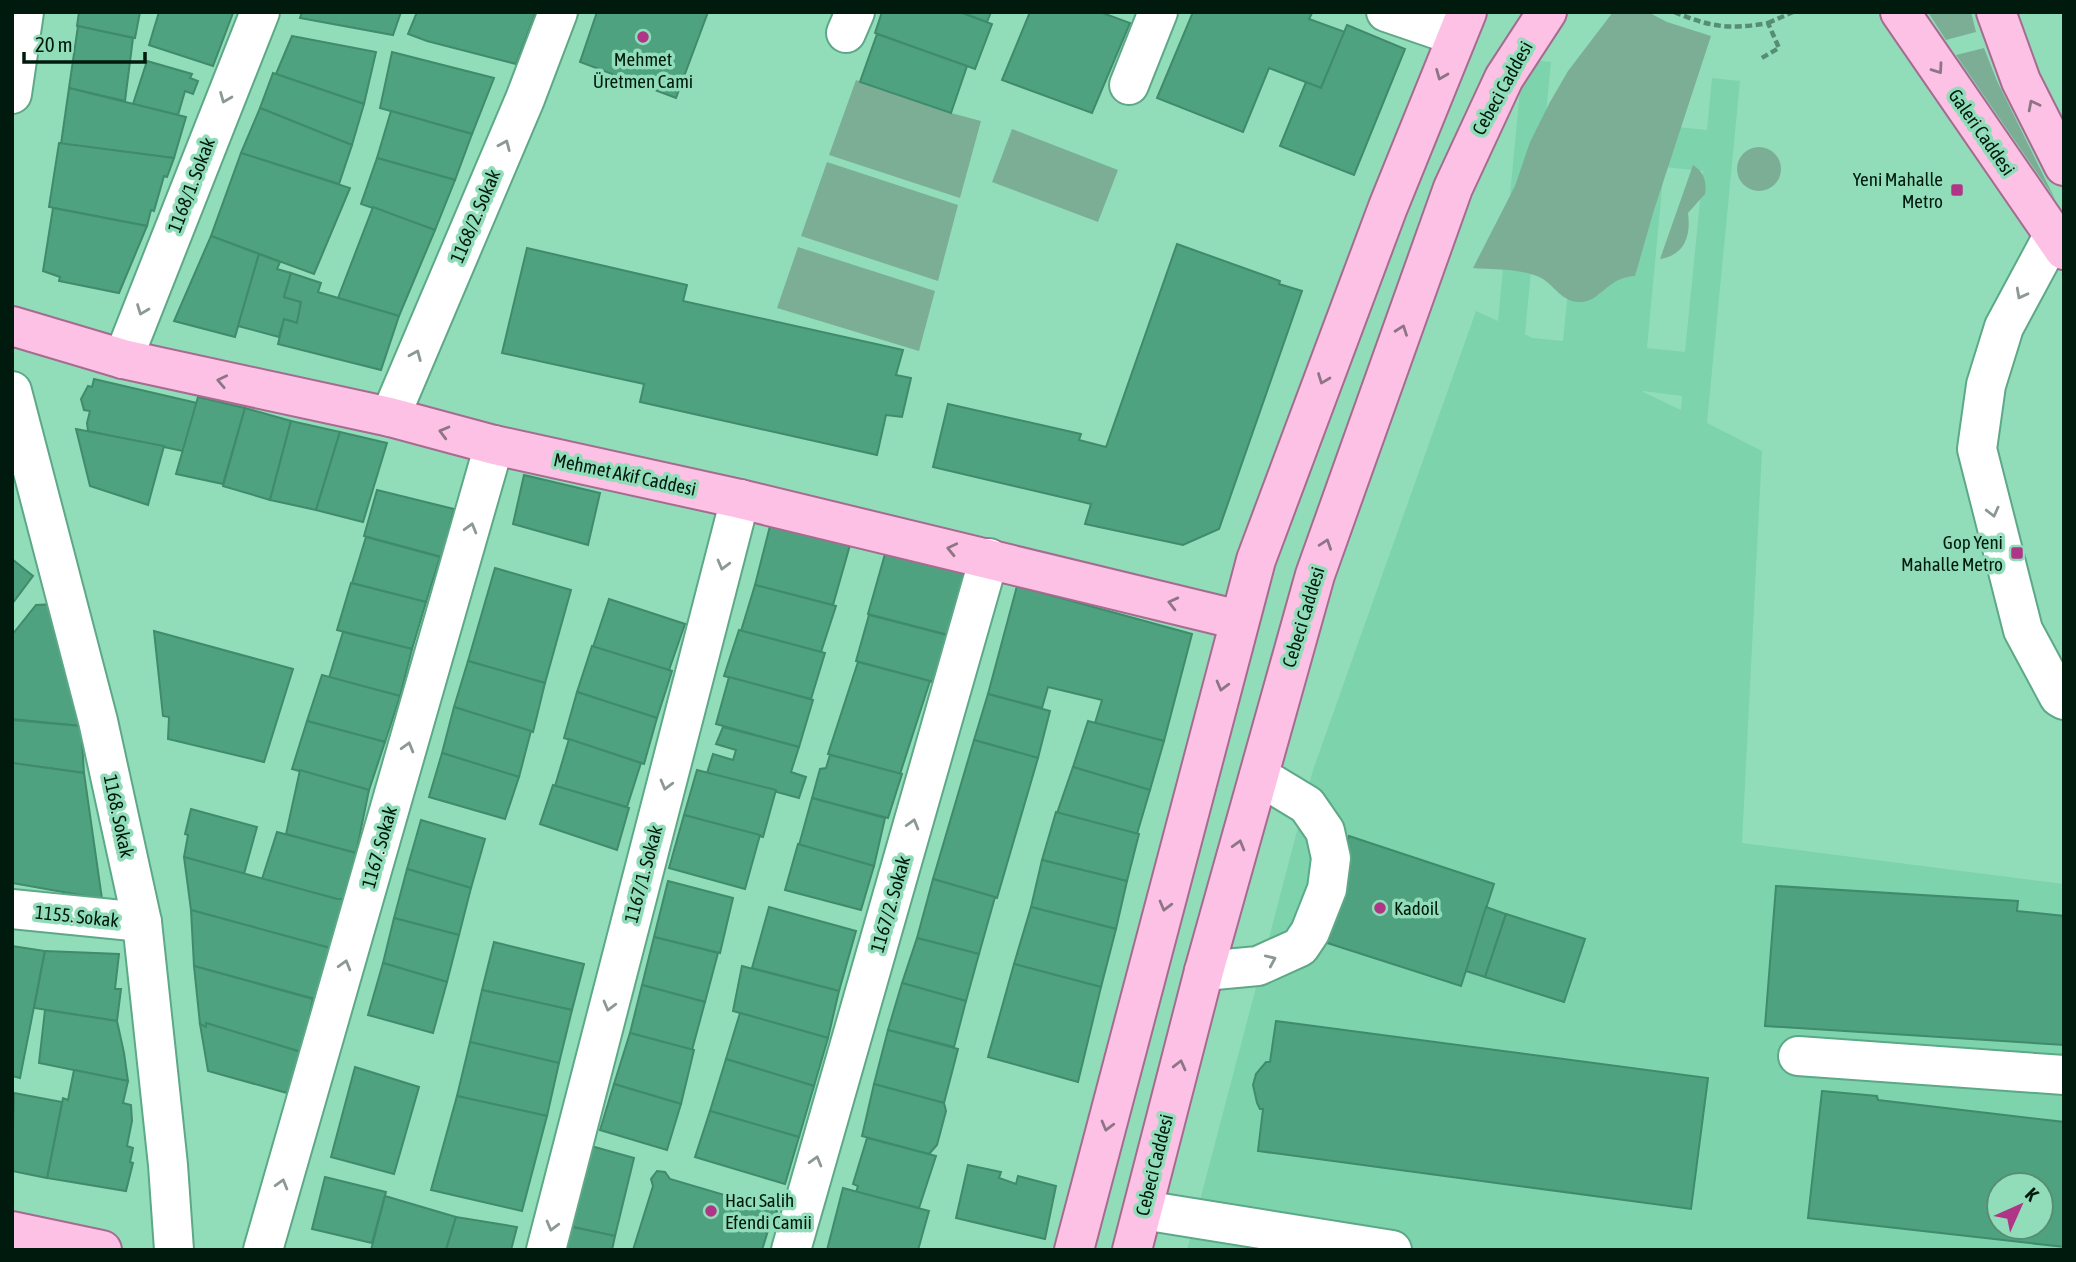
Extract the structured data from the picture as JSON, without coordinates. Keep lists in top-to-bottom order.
{
  "streets": {
    "main road": ["Cebeci Caddesi", "Galeri Caddesi", "Mehmet Akif Caddesi"],
    "street": [
      "1168/1. Sokak",
      "1168/2. Sokak",
      "1168. Sokak",
      "1167. Sokak",
      "1167/1. Sokak",
      "1167/2. Sokak",
      "1155. Sokak"
    ]
  },
  "crossings": [
    ["1168/1. Sokak", "Mehmet Akif Caddesi"],
    ["1168/2. Sokak", "Mehmet Akif Caddesi"],
    ["Mehmet Akif Caddesi", "1167. Sokak"],
    ["Mehmet Akif Caddesi", "1167/1. Sokak"],
    ["Mehmet Akif Caddesi", "1167/2. Sokak"],
    ["1168. Sokak", "1155. Sokak"]
  ],
  "one_way": [
    "1168/1. Sokak",
    "1168/2. Sokak",
    "Mehmet Akif Caddesi",
    "1167. Sokak",
    "1167/1. Sokak",
    "1167/2. Sokak"
  ],
  "places": {
    "other": ["Mehmet Üretmen Cami", "Kadoil", "Hacı Salih Efendi Camii"],
    "transit": ["Yeni Mahalle Metro", "Gop Yeni Mahalle Metro"]
  },
  "scale_bar": "20 m",
  "north": "top right"
}
